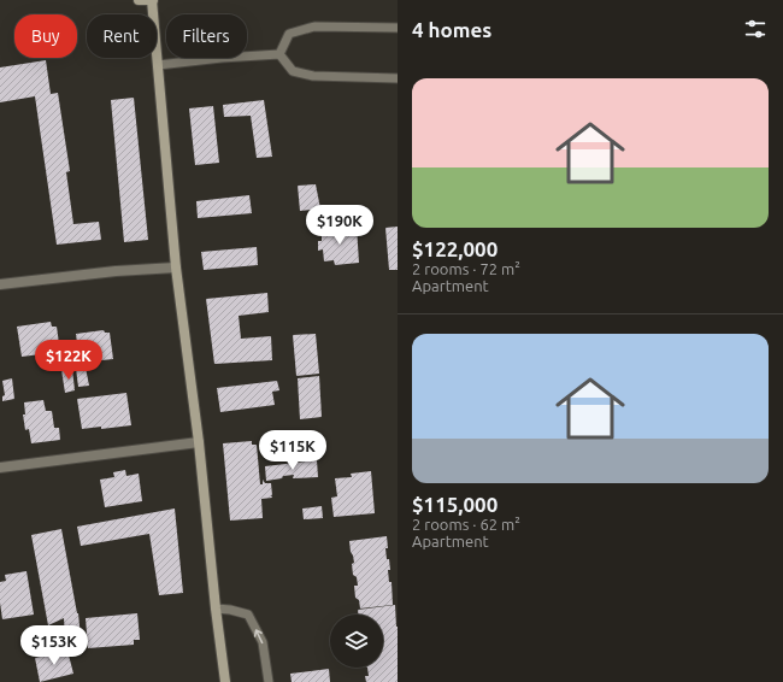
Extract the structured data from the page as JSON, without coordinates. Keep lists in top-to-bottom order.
{
  "page": {
    "heading": "4 homes",
    "chip": ["Buy", "Rent", "Filters"],
    "list": [
      {
        "name": "$122,000",
        "note": "2 rooms · 72 m² · Apartment"
      },
      {
        "name": "$115,000",
        "note": "2 rooms · 62 m² · Apartment"
      }
    ],
    "price": [
      "$190K",
      "$122K",
      "$115K",
      "$153K"
    ]
  }
}
